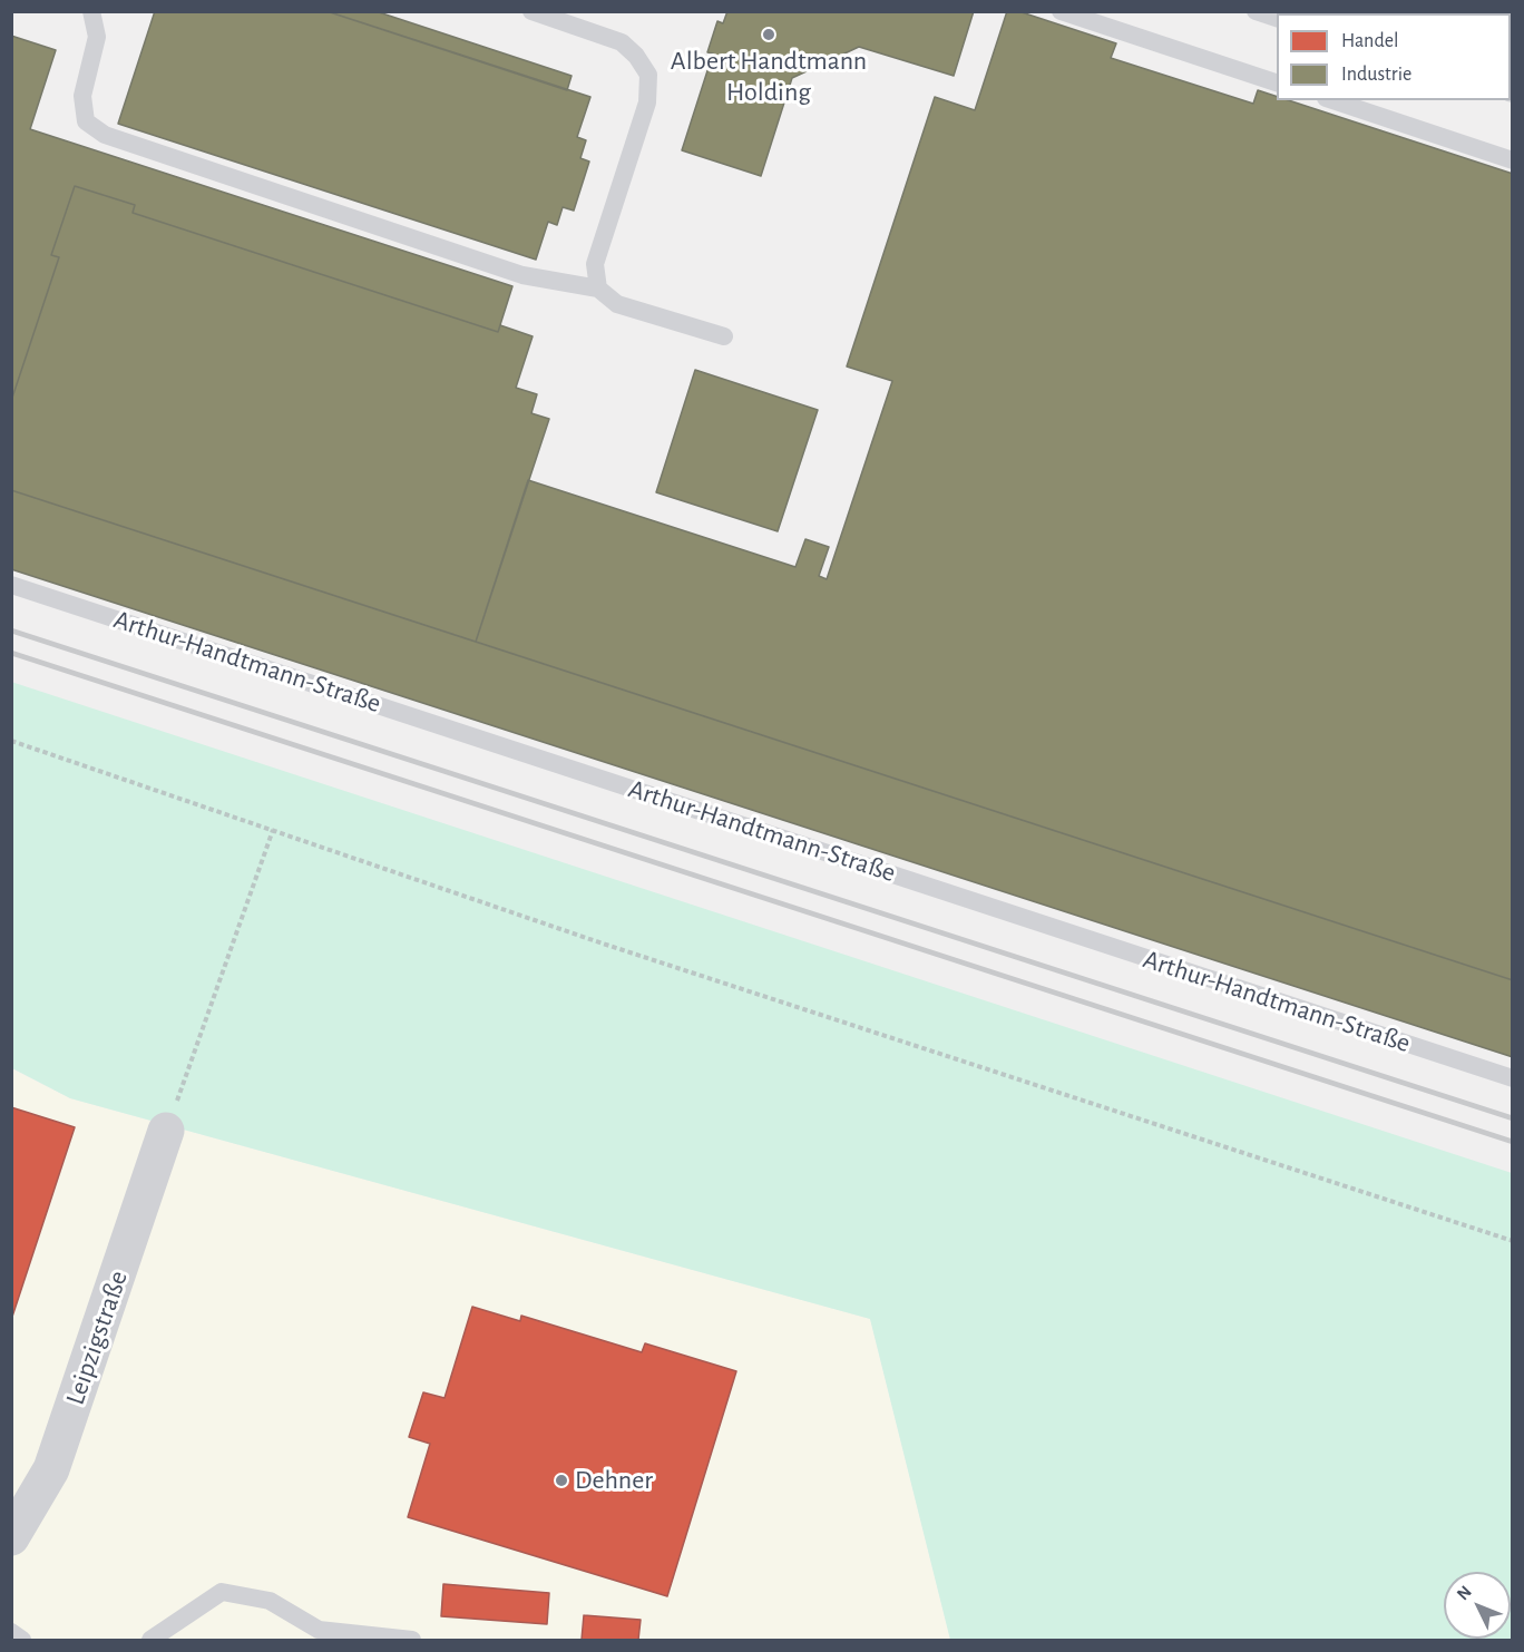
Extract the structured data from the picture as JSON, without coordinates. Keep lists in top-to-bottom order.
{
  "streets": {
    "street": ["Leipzigstraße"],
    "lane": ["Arthur-Handtmann-Straße"]
  },
  "places": ["Albert Handtmann Holding", "Dehner"],
  "legend": ["Handel", "Industrie"],
  "north": "top left"
}
